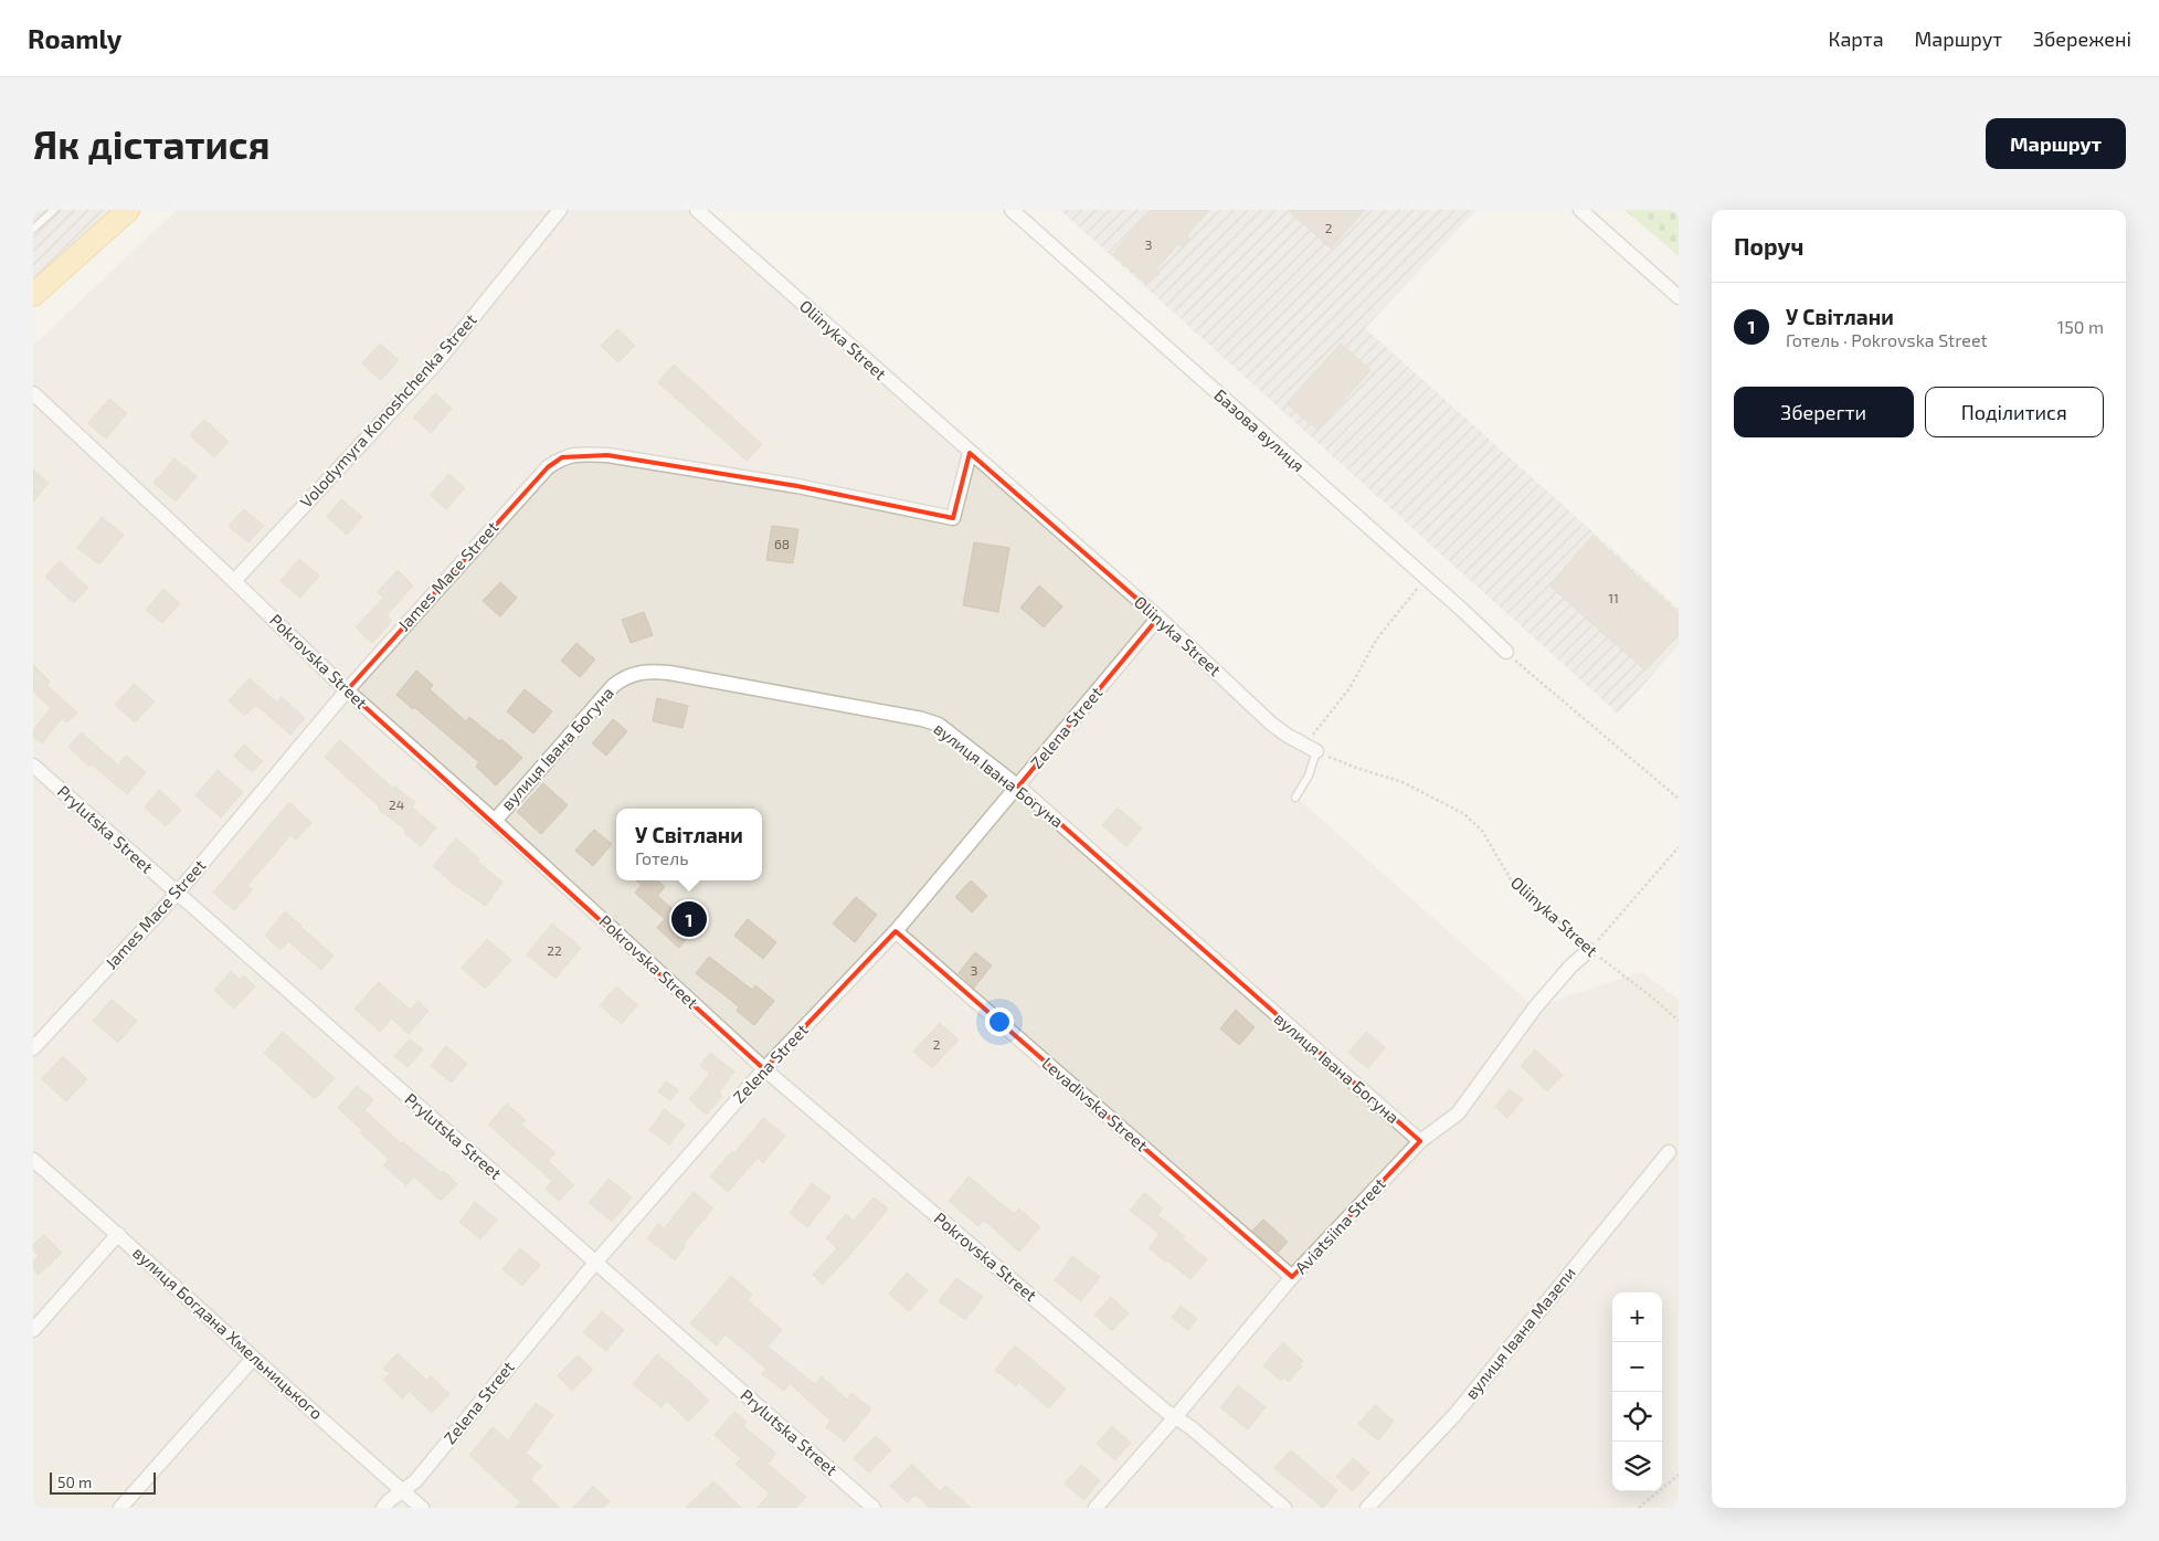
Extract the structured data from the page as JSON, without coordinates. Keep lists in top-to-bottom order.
{
  "streets": {
    "street": [
      "Oliinyka Street",
      "Volodymyra Konoshchenka Street",
      "Базова вулиця",
      "James Mace Street",
      "Pokrovska Street",
      "Zelena Street",
      "вулиця Івана Богуна",
      "Prylutska Street",
      "Levadivska Street",
      "Aviatsiina Street",
      "вулиця Богдана Хмельницького",
      "вулиця Івана Мазепи"
    ]
  },
  "crossings": [
    ["Oliinyka Street", "James Mace Street"],
    ["Oliinyka Street", "Zelena Street"],
    ["Oliinyka Street", "Aviatsiina Street"],
    ["Volodymyra Konoshchenka Street", "Pokrovska Street"],
    ["James Mace Street", "Pokrovska Street"],
    ["James Mace Street", "Prylutska Street"],
    ["Pokrovska Street", "Zelena Street"],
    ["Pokrovska Street", "вулиця Івана Богуна"],
    ["Pokrovska Street", "Aviatsiina Street"],
    ["Zelena Street", "вулиця Івана Богуна"],
    ["Zelena Street", "Prylutska Street"],
    ["Zelena Street", "Levadivska Street"],
    ["Zelena Street", "вулиця Богдана Хмельницького"],
    ["вулиця Івана Богуна", "Aviatsiina Street"],
    ["Levadivska Street", "Aviatsiina Street"]
  ],
  "house_numbers": [
    "2",
    "3",
    "68",
    "11",
    "24",
    "22",
    "3",
    "2"
  ],
  "scale_bar": "50 m",
  "page": {
    "header": "Roamly",
    "nav": ["Карта", "Маршрут", "Збережені"],
    "buttons": [
      "Маршрут",
      ["Зберегти", "Поділитися"]
    ],
    "title": "Як дістатися",
    "heading": "Поруч",
    "list": [
      {
        "mark": "1",
        "name": "У Світлани",
        "note": "Готель · Pokrovska Street",
        "value": "150 m"
      }
    ],
    "popup": ["У Світлани", "Готель"],
    "pins": "1",
    "map_buttons": ["+", "−"],
    "scale": "50 m"
  }
}
